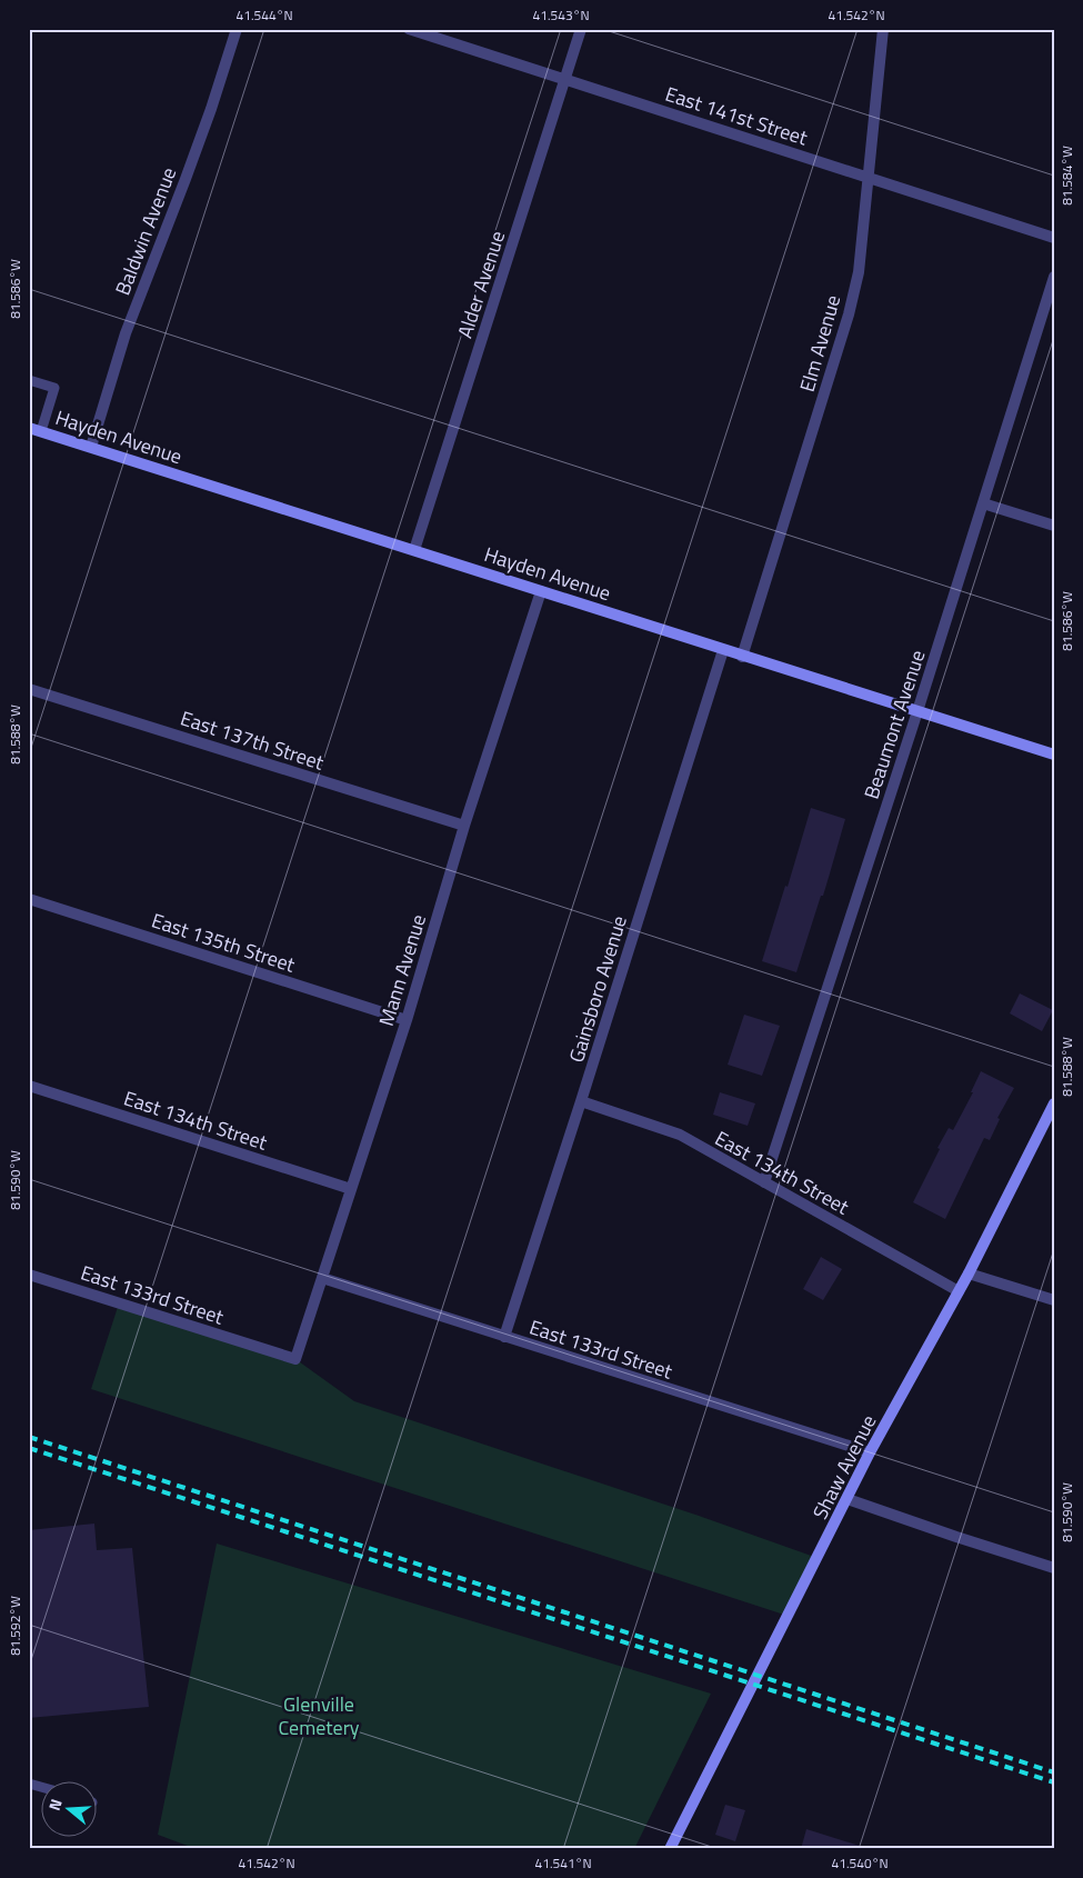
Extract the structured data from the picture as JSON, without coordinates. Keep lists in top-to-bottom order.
{
  "streets": {
    "street": [
      "East 141st Street",
      "Baldwin Avenue",
      "Alder Avenue",
      "Elm Avenue",
      "Hayden Avenue",
      "Beaumont Avenue",
      "East 137th Street",
      "East 135th Street",
      "Mann Avenue",
      "Gainsboro Avenue",
      "East 134th Street",
      "East 133rd Street",
      "Shaw Avenue"
    ]
  },
  "crossings": [
    ["East 141st Street", "Alder Avenue"],
    ["East 141st Street", "Elm Avenue"],
    ["Baldwin Avenue", "Hayden Avenue"],
    ["Alder Avenue", "Hayden Avenue"],
    ["Elm Avenue", "Hayden Avenue"],
    ["Hayden Avenue", "Beaumont Avenue"],
    ["Hayden Avenue", "Mann Avenue"],
    ["Hayden Avenue", "Gainsboro Avenue"],
    ["Beaumont Avenue", "East 134th Street"],
    ["East 137th Street", "Mann Avenue"],
    ["East 135th Street", "Mann Avenue"],
    ["Mann Avenue", "East 134th Street"],
    ["Mann Avenue", "East 133rd Street"],
    ["Gainsboro Avenue", "East 134th Street"],
    ["Gainsboro Avenue", "East 133rd Street"],
    ["East 134th Street", "Shaw Avenue"],
    ["East 133rd Street", "Shaw Avenue"]
  ],
  "parks": ["Glenville Cemetery"],
  "north": "left",
  "coordinates": [
    "41.544°N",
    "41.543°N",
    "41.542°N",
    "81.584°W",
    "81.586°W",
    "81.588°W",
    "81.590°W",
    "81.592°W",
    "41.541°N",
    "41.540°N"
  ]
}
